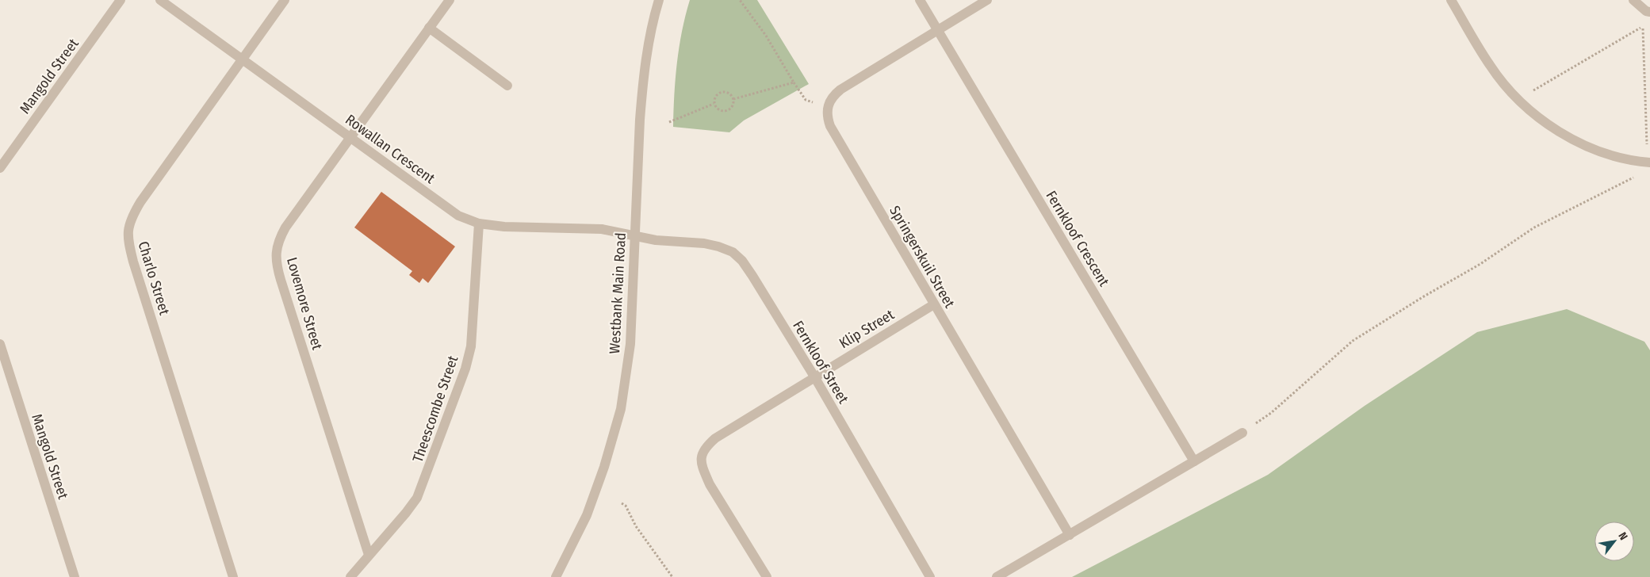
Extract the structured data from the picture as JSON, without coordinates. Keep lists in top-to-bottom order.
{
  "streets": {
    "street": [
      "Mangold Street",
      "Rowallan Crescent",
      "Fernkloof Crescent",
      "Springerskuil Street",
      "Charlo Street",
      "Westbank Main Road",
      "Lovemore Street",
      "Klip Street",
      "Fernkloof Street",
      "Theescombe Street"
    ]
  },
  "crossings": [
    ["Rowallan Crescent", "Charlo Street"],
    ["Rowallan Crescent", "Westbank Main Road"],
    ["Rowallan Crescent", "Lovemore Street"],
    ["Rowallan Crescent", "Fernkloof Street"],
    ["Rowallan Crescent", "Theescombe Street"],
    ["Springerskuil Street", "Klip Street"],
    ["Westbank Main Road", "Fernkloof Street"],
    ["Lovemore Street", "Theescombe Street"],
    ["Klip Street", "Fernkloof Street"]
  ],
  "north": "top right"
}
